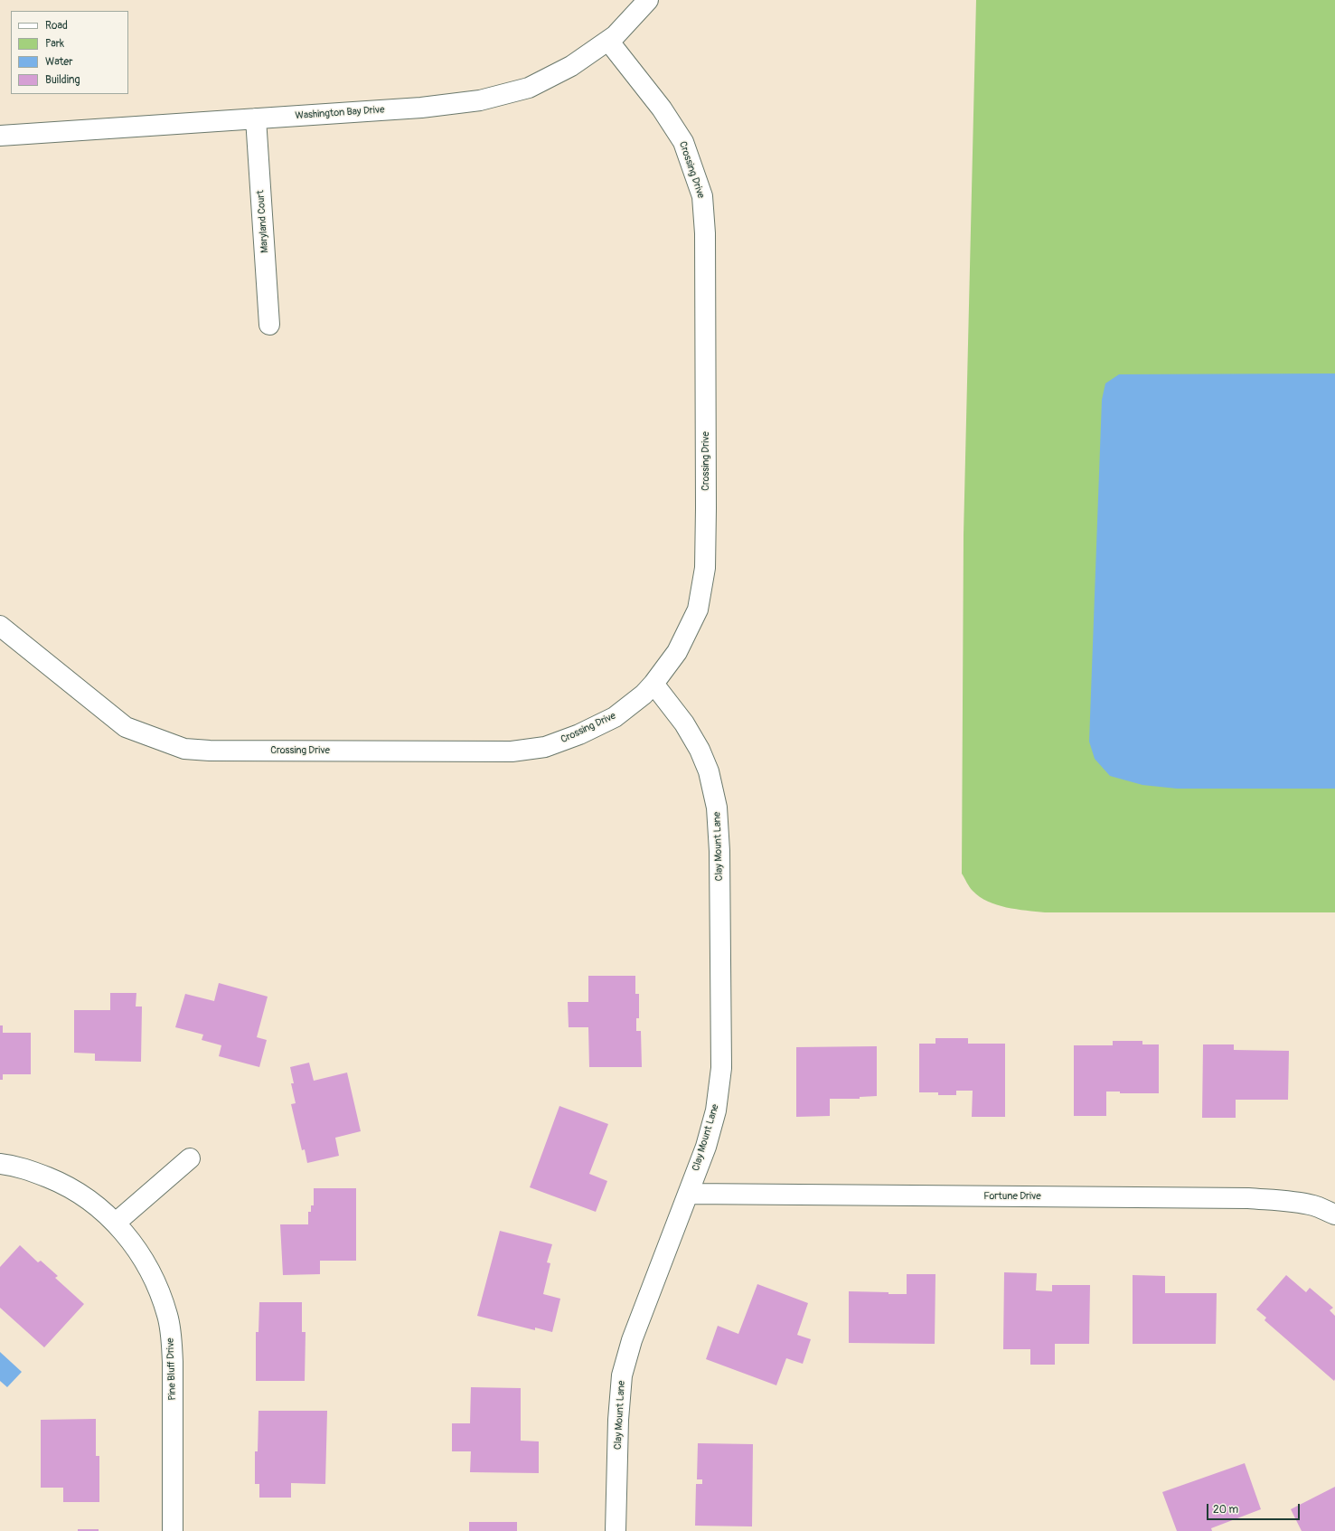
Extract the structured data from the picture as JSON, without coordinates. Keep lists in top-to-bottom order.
{
  "streets": {
    "street": [
      "Washington Bay Drive",
      "Crossing Drive",
      "Maryland Court",
      "Clay Mount Lane",
      "Fortune Drive",
      "Pine Bluff Drive"
    ]
  },
  "crossings": [
    ["Washington Bay Drive", "Crossing Drive"],
    ["Washington Bay Drive", "Maryland Court"],
    ["Crossing Drive", "Clay Mount Lane"],
    ["Clay Mount Lane", "Fortune Drive"]
  ],
  "legend": [
    "Road",
    "Park",
    "Water",
    "Building"
  ],
  "scale_bar": "20 m"
}
